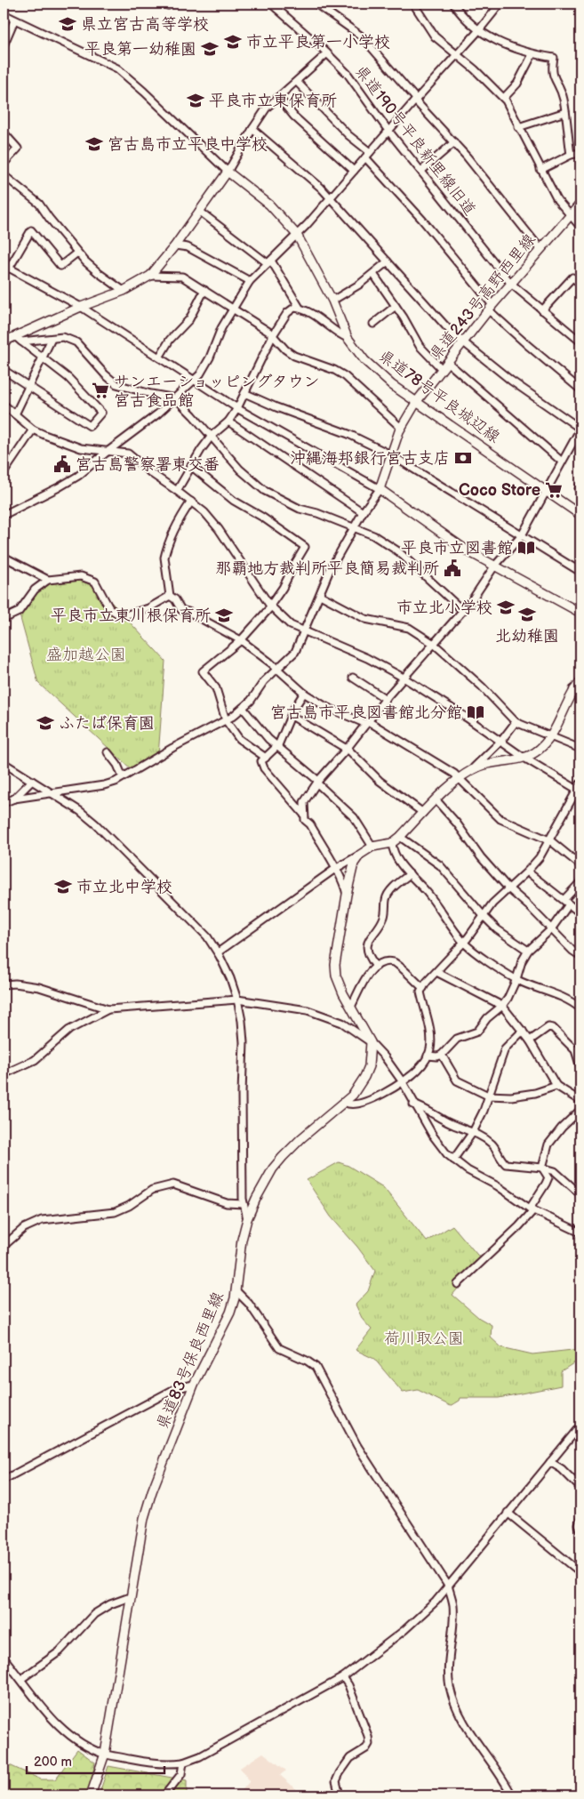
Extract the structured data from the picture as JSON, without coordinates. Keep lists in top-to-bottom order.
{
  "streets": {
    "main road": ["県道243号高野西里線", "県道78号平良城辺線", "県道83号保良西里線"],
    "street": ["県道190号平良新里線旧道"]
  },
  "crossings": [
    ["県道190号平良新里線旧道", "県道243号高野西里線"],
    ["県道243号高野西里線", "県道78号平良城辺線"]
  ],
  "parks": ["盛加越公園", "荷川取公園"],
  "places": {
    "school or university": [
      "県立宮古高等学校",
      "市立平良第一小学校",
      "平良第一幼稚園",
      "平良市立東保育所",
      "宮古島市立平良中学校",
      "市立北小学校",
      "北幼稚園",
      "平良市立東川根保育所",
      "ふたば保育園",
      "市立北中学校"
    ],
    "supermarket": ["サンエーショッピングタウン 宮古食品館", "Coco Store"],
    "bank": ["沖縄海邦銀行宮古支店"],
    "public building": ["宮古島警察署東交番", "那覇地方裁判所平良簡易裁判所"],
    "library": ["平良市立図書館", "宮古島市平良図書館北分館"]
  },
  "scale_bar": "200 m"
}
